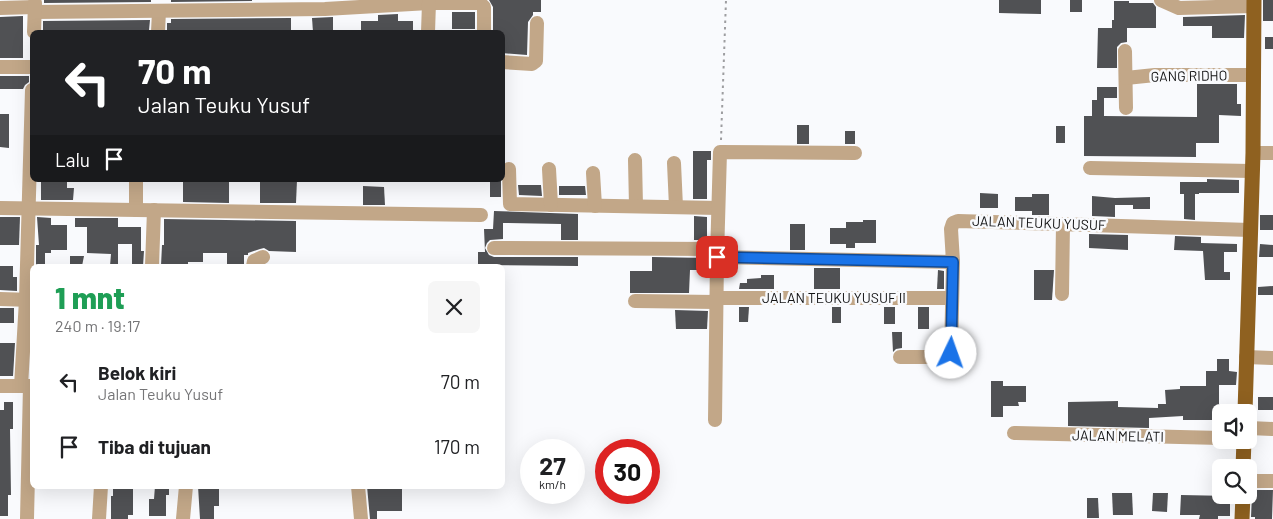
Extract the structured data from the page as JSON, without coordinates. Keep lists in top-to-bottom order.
{
  "streets": {
    "street": [
      "GANG RIDHO",
      "JALAN TEUKU YUSUF",
      "JALAN TEUKU YUSUF II",
      "JALAN MELATI"
    ]
  },
  "page": {
    "turn": ["70 m", "Jalan Teuku Yusuf"],
    "then": "Lalu",
    "heading": ["1 mnt", "240 m · 19:17"],
    "list": [
      {
        "name": "Belok kiri",
        "note": "Jalan Teuku Yusuf",
        "value": "70 m"
      },
      {
        "name": "Tiba di tujuan",
        "value": "170 m"
      }
    ],
    "speed": "27 km/h",
    "limit": "30"
  }
}
